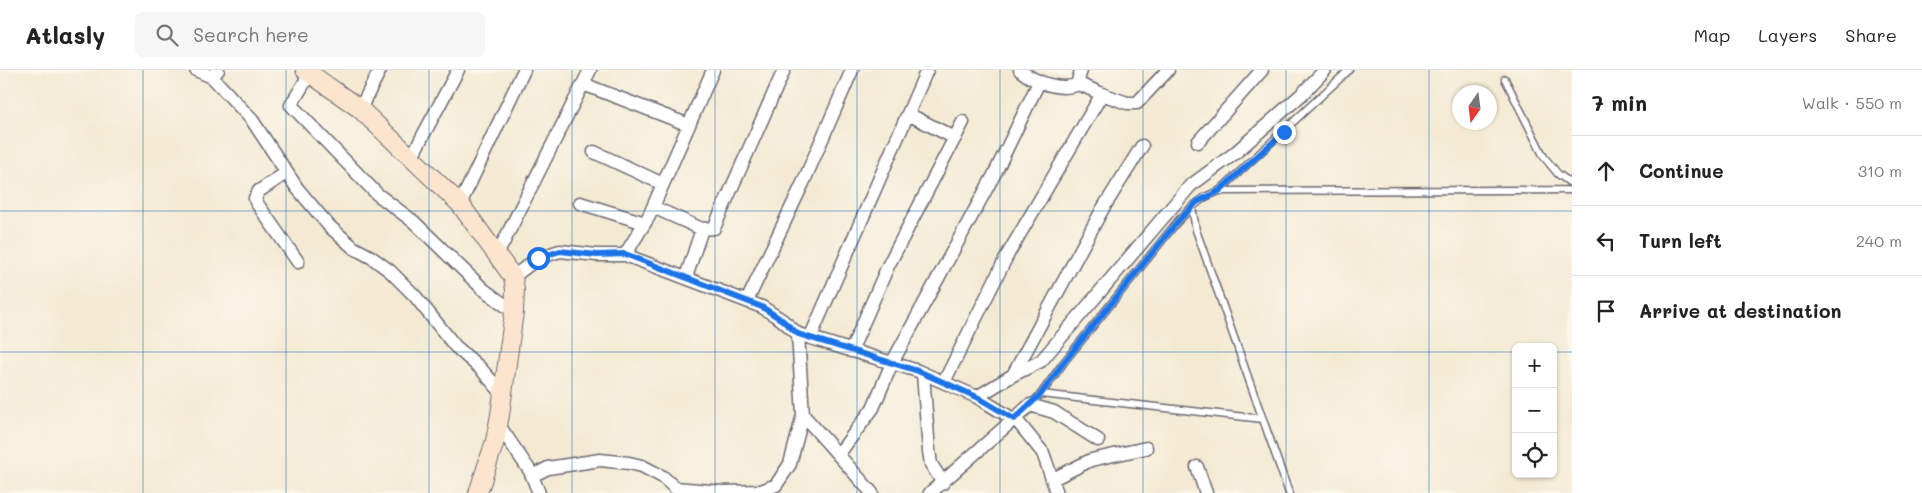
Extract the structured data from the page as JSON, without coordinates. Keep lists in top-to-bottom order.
{
  "north": "bottom",
  "page": {
    "header": "Atlasly",
    "search": "Search here",
    "nav": ["Map", "Layers", "Share"],
    "heading": ["7 min", "Walk · 550 m"],
    "list": [
      ["Continue", "310 m"],
      ["Turn left", "240 m"],
      "Arrive at destination"
    ],
    "map_buttons": ["+", "−"]
  }
}
